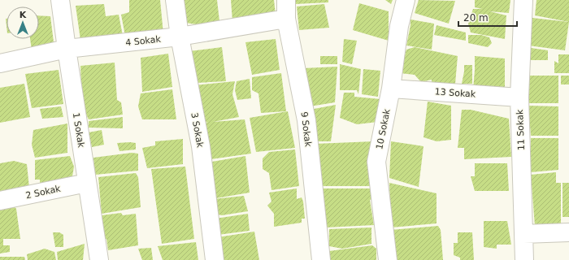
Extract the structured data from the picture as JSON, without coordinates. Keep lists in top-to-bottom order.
{
  "streets": {
    "street": [
      "4 Sokak",
      "13 Sokak",
      "9 Sokak",
      "10 Sokak",
      "1 Sokak",
      "3 Sokak",
      "11 Sokak",
      "2 Sokak"
    ]
  },
  "crossings": [
    ["4 Sokak", "9 Sokak"],
    ["4 Sokak", "1 Sokak"],
    ["4 Sokak", "3 Sokak"],
    ["13 Sokak", "10 Sokak"],
    ["13 Sokak", "11 Sokak"],
    ["1 Sokak", "2 Sokak"]
  ],
  "scale_bar": "20 m",
  "north": "top"
}
